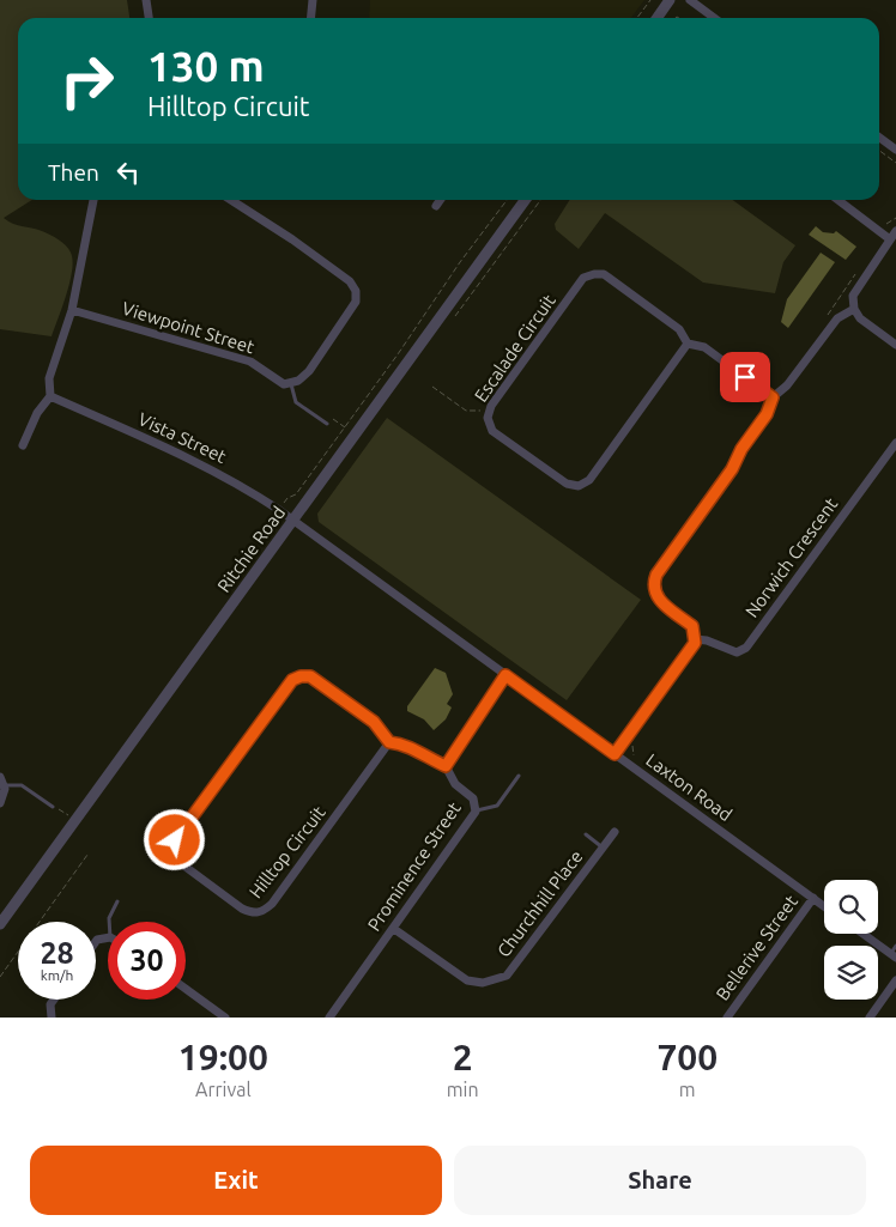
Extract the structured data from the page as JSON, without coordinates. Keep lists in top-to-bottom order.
{
  "streets": {
    "street": [
      "Viewpoint Street",
      "Escalade Circuit",
      "Vista Street",
      "Ritchie Road",
      "Norwich Crescent",
      "Laxton Road",
      "Hilltop Circuit",
      "Prominence Street",
      "Churchhill Place",
      "Bellerive Street"
    ]
  },
  "crossings": [
    ["Vista Street", "Ritchie Road"],
    ["Vista Street", "Laxton Road"],
    ["Ritchie Road", "Laxton Road"],
    ["Laxton Road", "Bellerive Street"],
    ["Prominence Street", "Churchhill Place"]
  ],
  "page": {
    "turn": ["130 m", "Hilltop Circuit"],
    "then": "Then",
    "speed": "28 km/h",
    "limit": "30",
    "eta": [
      "19:00",
      "Arrival",
      "2",
      "min",
      "700",
      "m"
    ],
    "buttons": ["Exit", "Share"]
  }
}
